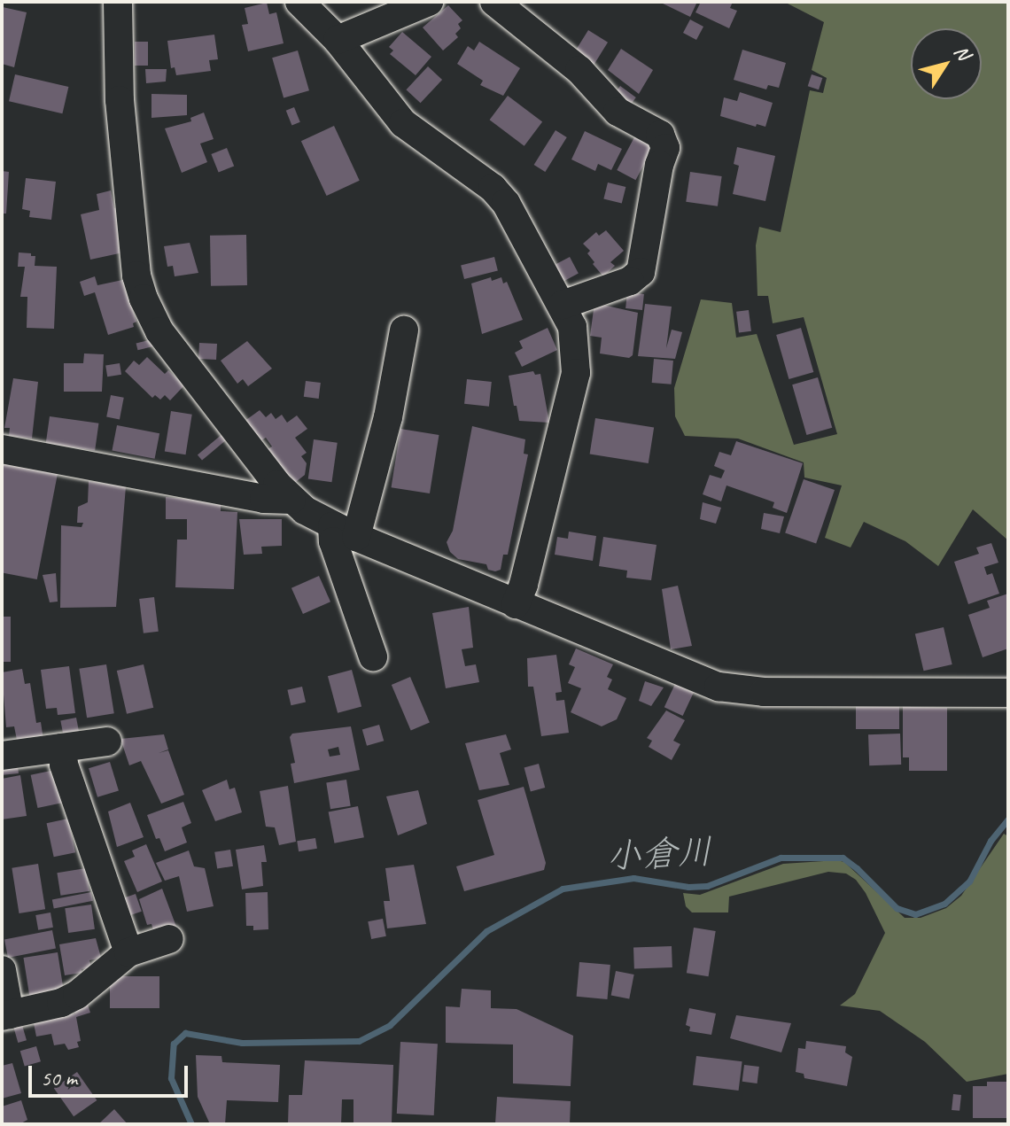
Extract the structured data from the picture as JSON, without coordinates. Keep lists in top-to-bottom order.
{
  "water": ["小倉川"],
  "scale_bar": "50 m",
  "north": "top right"
}
